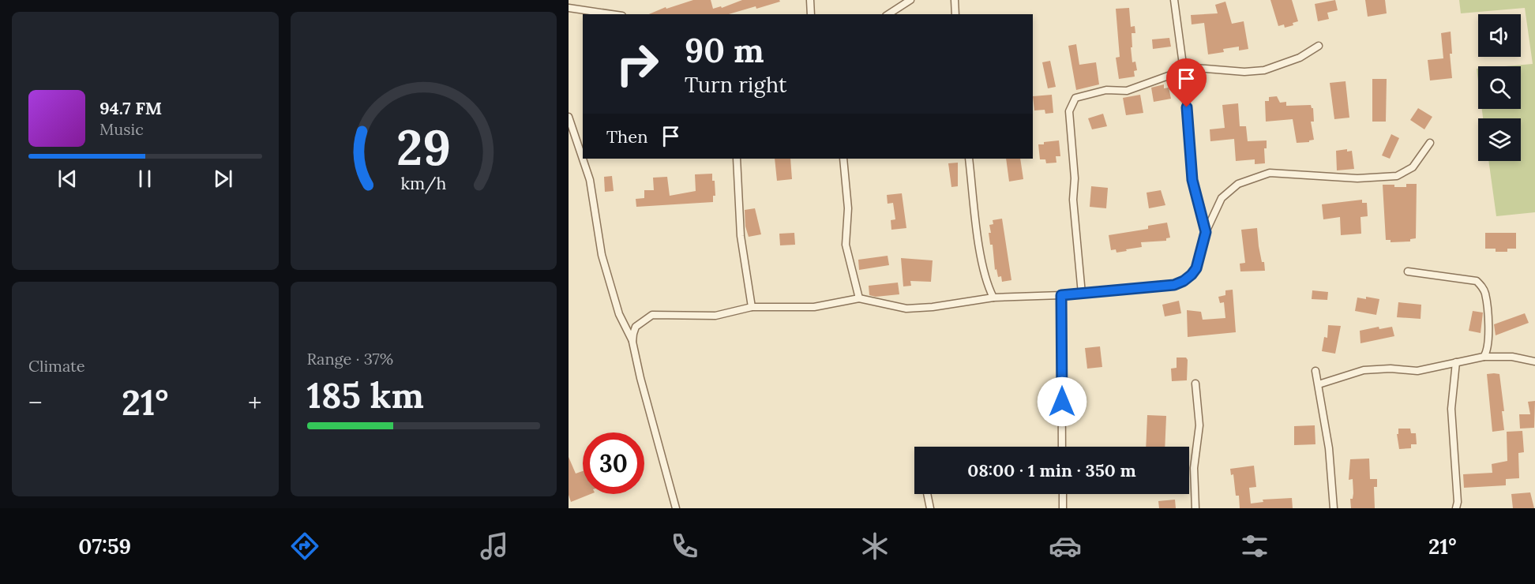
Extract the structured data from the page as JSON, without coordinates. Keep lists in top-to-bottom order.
{
  "page": {
    "turn": ["90 m", "Turn right"],
    "song": ["94.7 FM", "Music"],
    "then": "Then",
    "tile": [
      "Climate",
      ["Range · 37%", "185 km"]
    ],
    "heat": ["−", "21°", "+"],
    "limit": "30",
    "trip": "08:00 · 1 min · 350 m",
    "tabs": ["07:59", "21°"],
    "gauge": ["29", "km/h"]
  }
}
